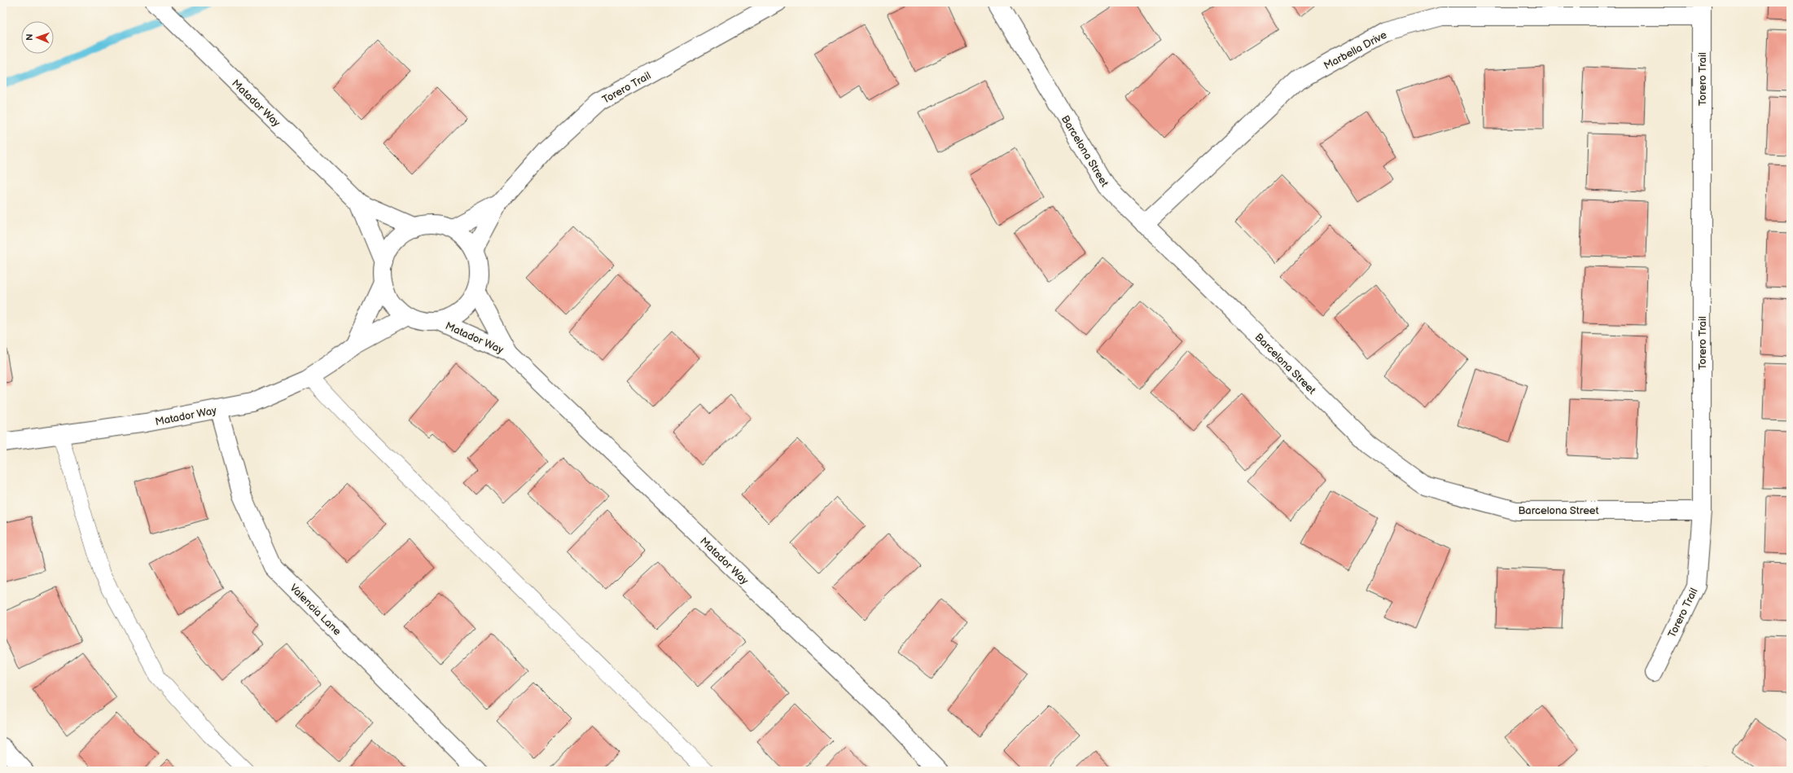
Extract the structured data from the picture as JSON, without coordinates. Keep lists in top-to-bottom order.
{
  "streets": {
    "street": [
      "Marbella Drive",
      "Torero Trail",
      "Matador Way",
      "Barcelona Street",
      "Valencia Lane"
    ]
  },
  "crossings": [
    ["Marbella Drive", "Torero Trail"],
    ["Marbella Drive", "Barcelona Street"],
    ["Torero Trail", "Matador Way"],
    ["Torero Trail", "Barcelona Street"],
    ["Matador Way", "Valencia Lane"]
  ],
  "north": "left"
}
